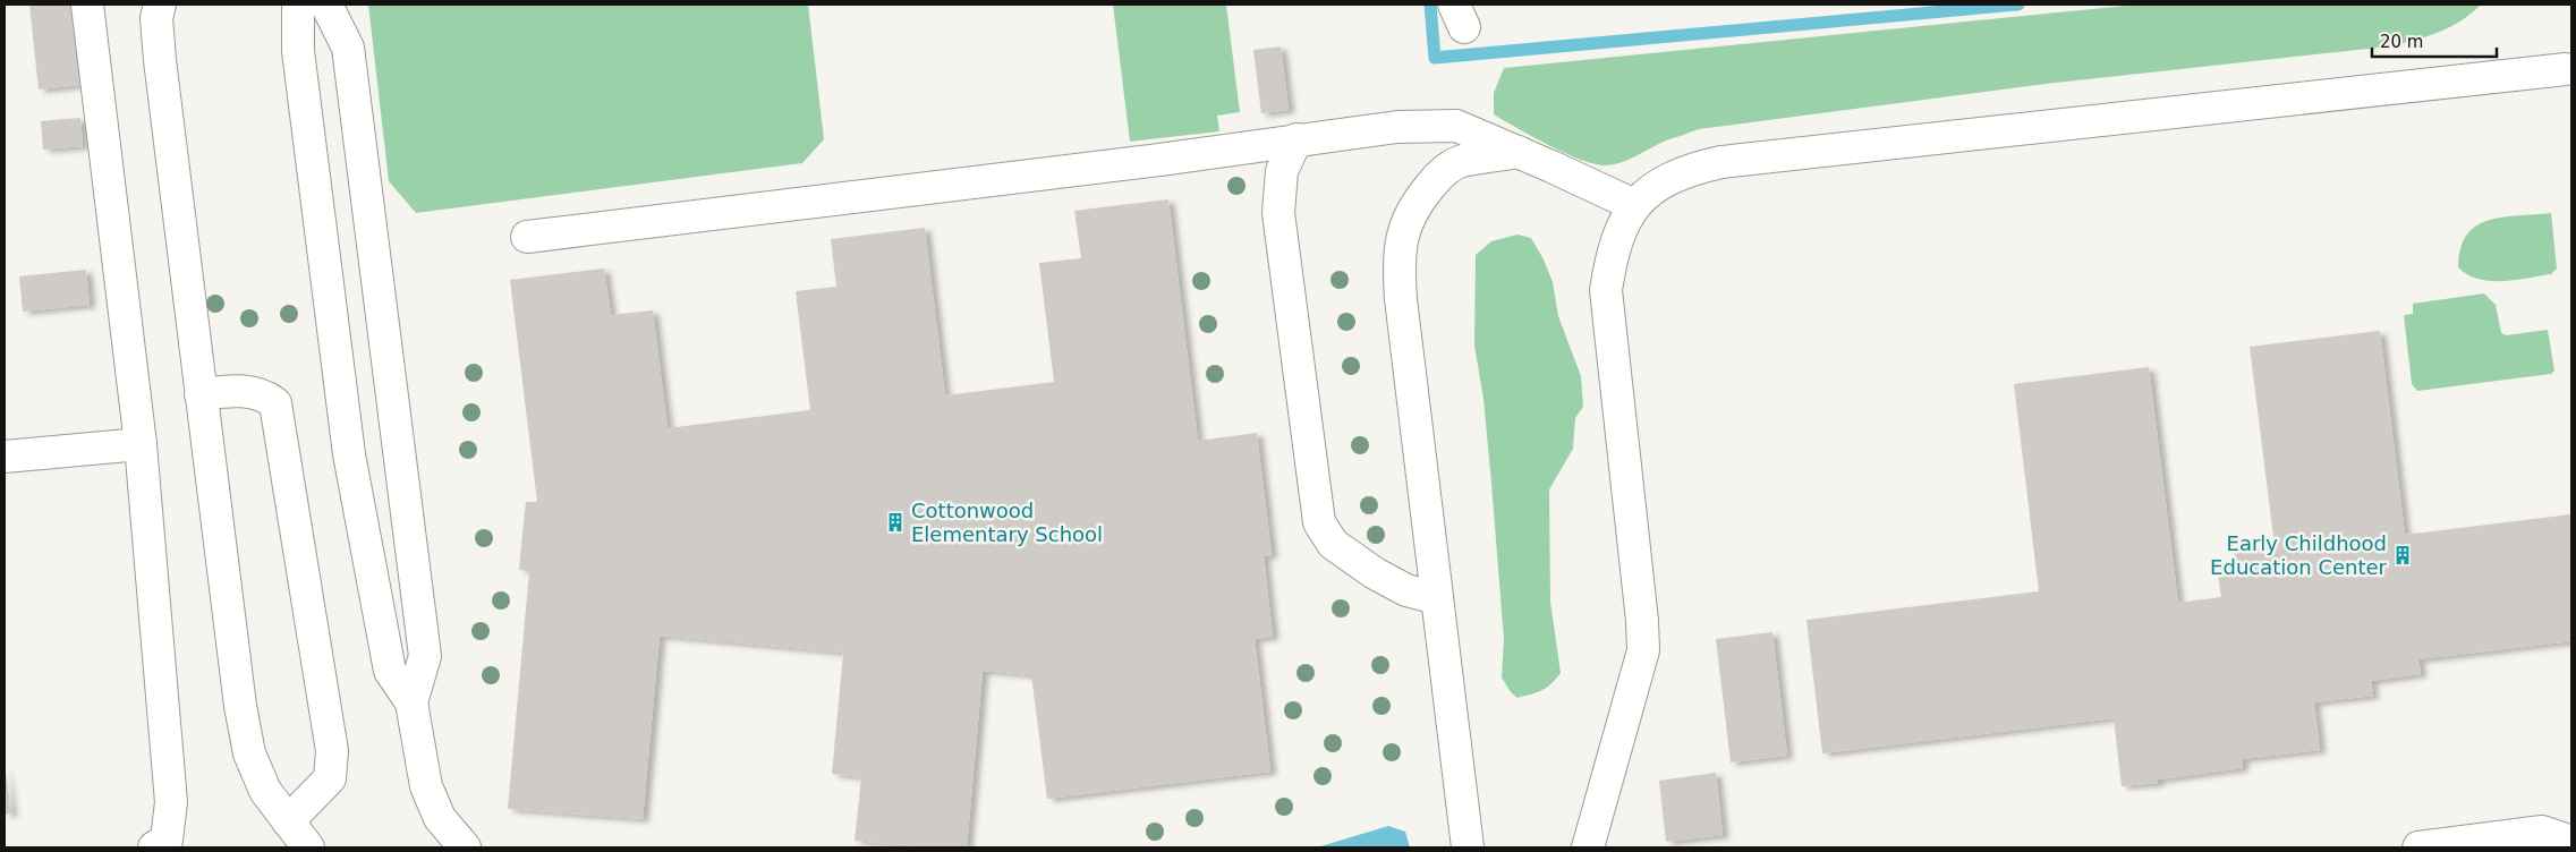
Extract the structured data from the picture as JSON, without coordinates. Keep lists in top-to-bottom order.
{
  "places": {
    "building": ["Cottonwood Elementary School", "Early Childhood Education Center"]
  },
  "scale_bar": "20 m"
}
